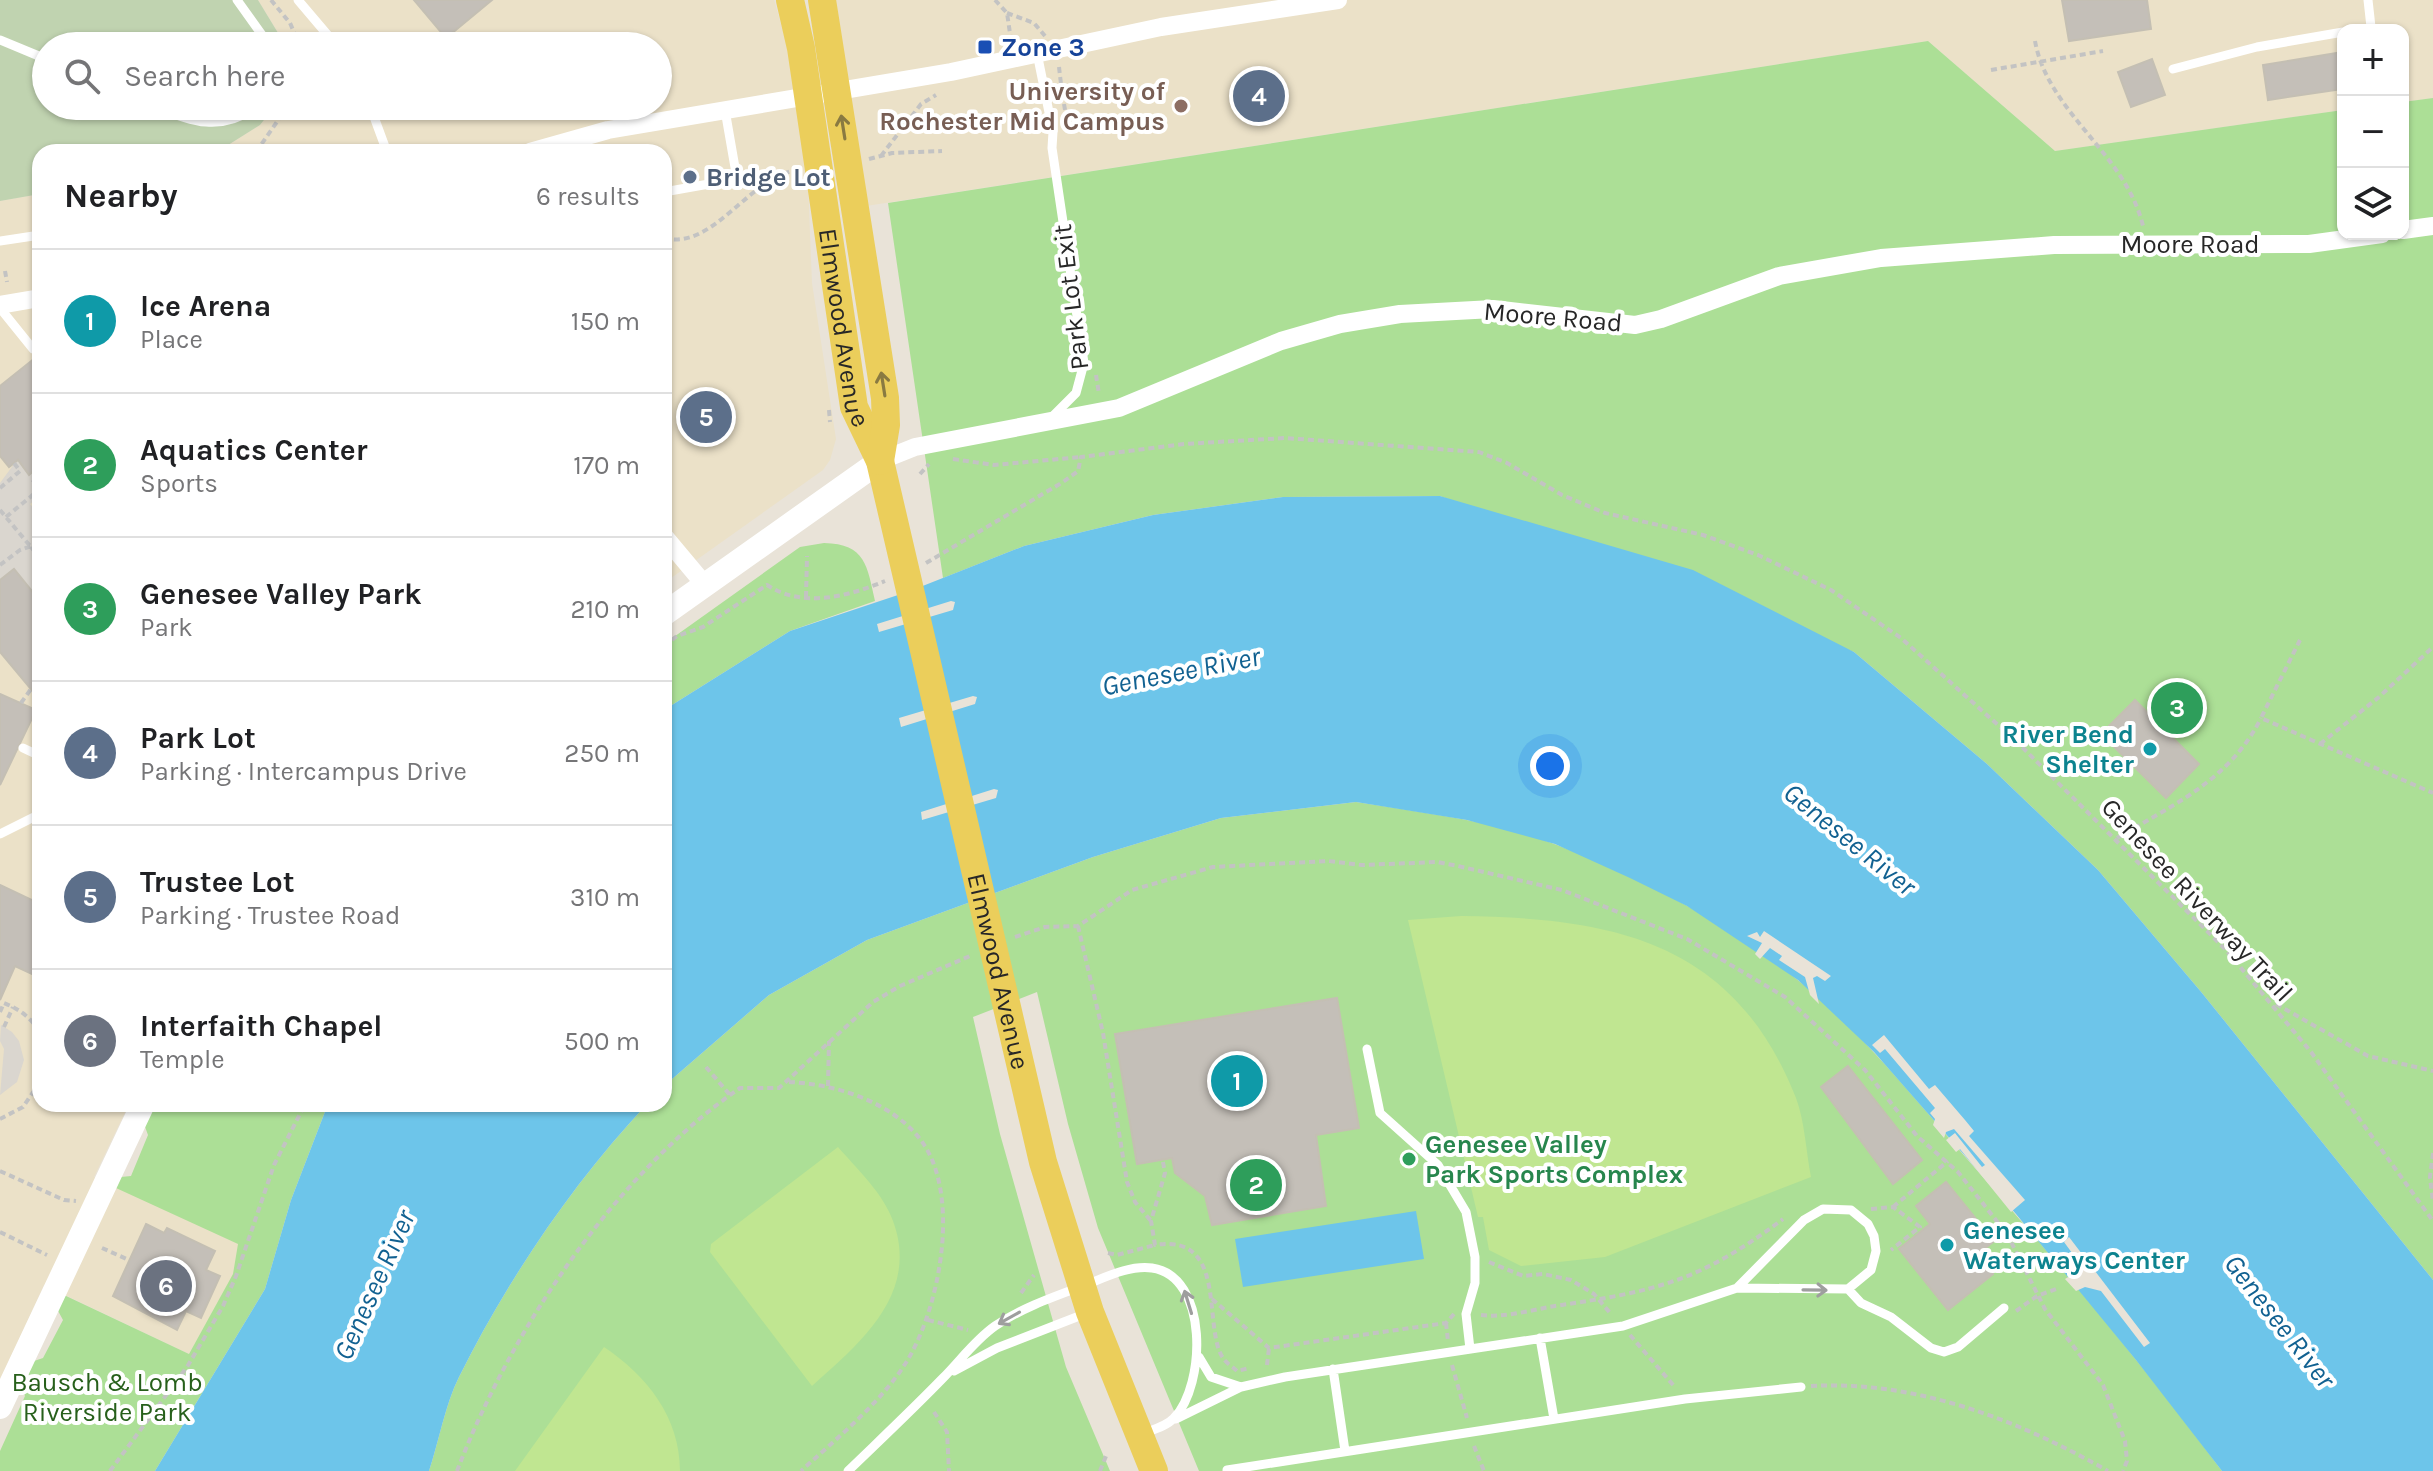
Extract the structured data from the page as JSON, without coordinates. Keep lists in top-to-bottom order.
{
  "streets": {
    "main road": ["Elmwood Avenue"],
    "street": ["Moore Road"],
    "lane": ["Park Lot Exit"],
    "path": ["Genesee Riverway Trail"]
  },
  "crossings": [
    ["Moore Road", "Park Lot Exit"],
    ["Moore Road", "Elmwood Avenue"]
  ],
  "water": ["Genesee River"],
  "parks": ["Bausch & Lomb Riverside Park"],
  "places": {
    "transit": ["Zone 3"],
    "other": [
      "University of Rochester Mid Campus",
      "Bridge Lot",
      "River Bend Shelter",
      "Genesee Valley Park Sports Complex",
      "Genesee Waterways Center"
    ]
  },
  "page": {
    "map_buttons": ["+", "−"],
    "search": "Search here",
    "pins": [
      "4",
      "5",
      "3",
      "1",
      "2",
      "6"
    ],
    "heading": ["Nearby", "6 results"],
    "list": [
      {
        "mark": "1",
        "name": "Ice Arena",
        "note": "Place",
        "value": "150 m"
      },
      {
        "mark": "2",
        "name": "Aquatics Center",
        "note": "Sports",
        "value": "170 m"
      },
      {
        "mark": "3",
        "name": "Genesee Valley Park",
        "note": "Park",
        "value": "210 m"
      },
      {
        "mark": "4",
        "name": "Park Lot",
        "note": "Parking · Intercampus Drive",
        "value": "250 m"
      },
      {
        "mark": "5",
        "name": "Trustee Lot",
        "note": "Parking · Trustee Road",
        "value": "310 m"
      },
      {
        "mark": "6",
        "name": "Interfaith Chapel",
        "note": "Temple",
        "value": "500 m"
      }
    ]
  }
}
